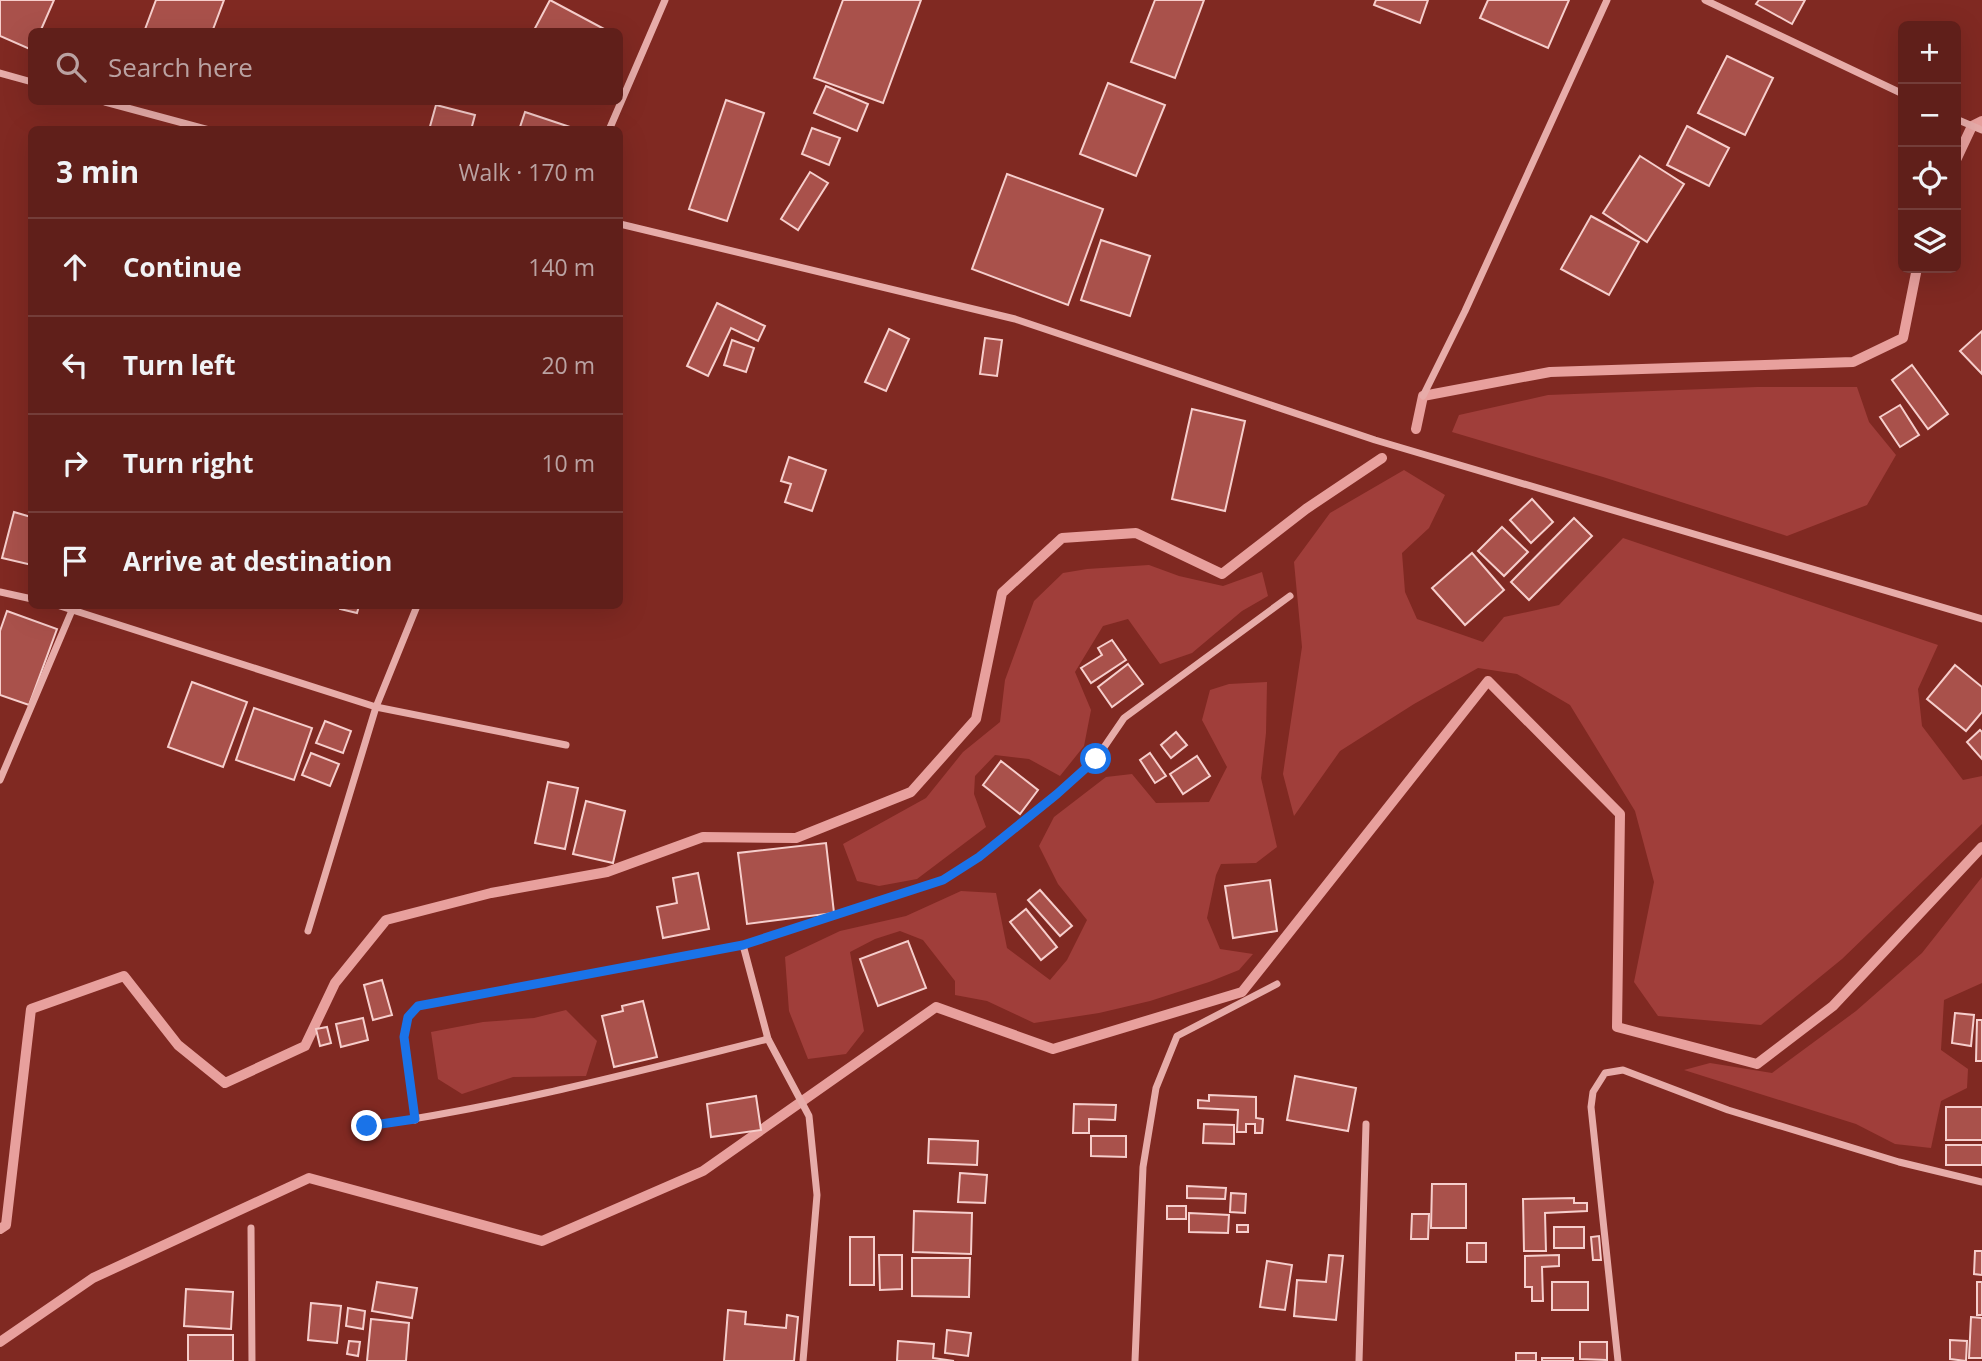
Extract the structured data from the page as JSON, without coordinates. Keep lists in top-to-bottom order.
{
  "page": {
    "map_buttons": ["+", "−"],
    "search": "Search here",
    "heading": ["3 min", "Walk · 170 m"],
    "list": [
      ["Continue", "140 m"],
      ["Turn left", "20 m"],
      ["Turn right", "10 m"],
      "Arrive at destination"
    ]
  }
}
